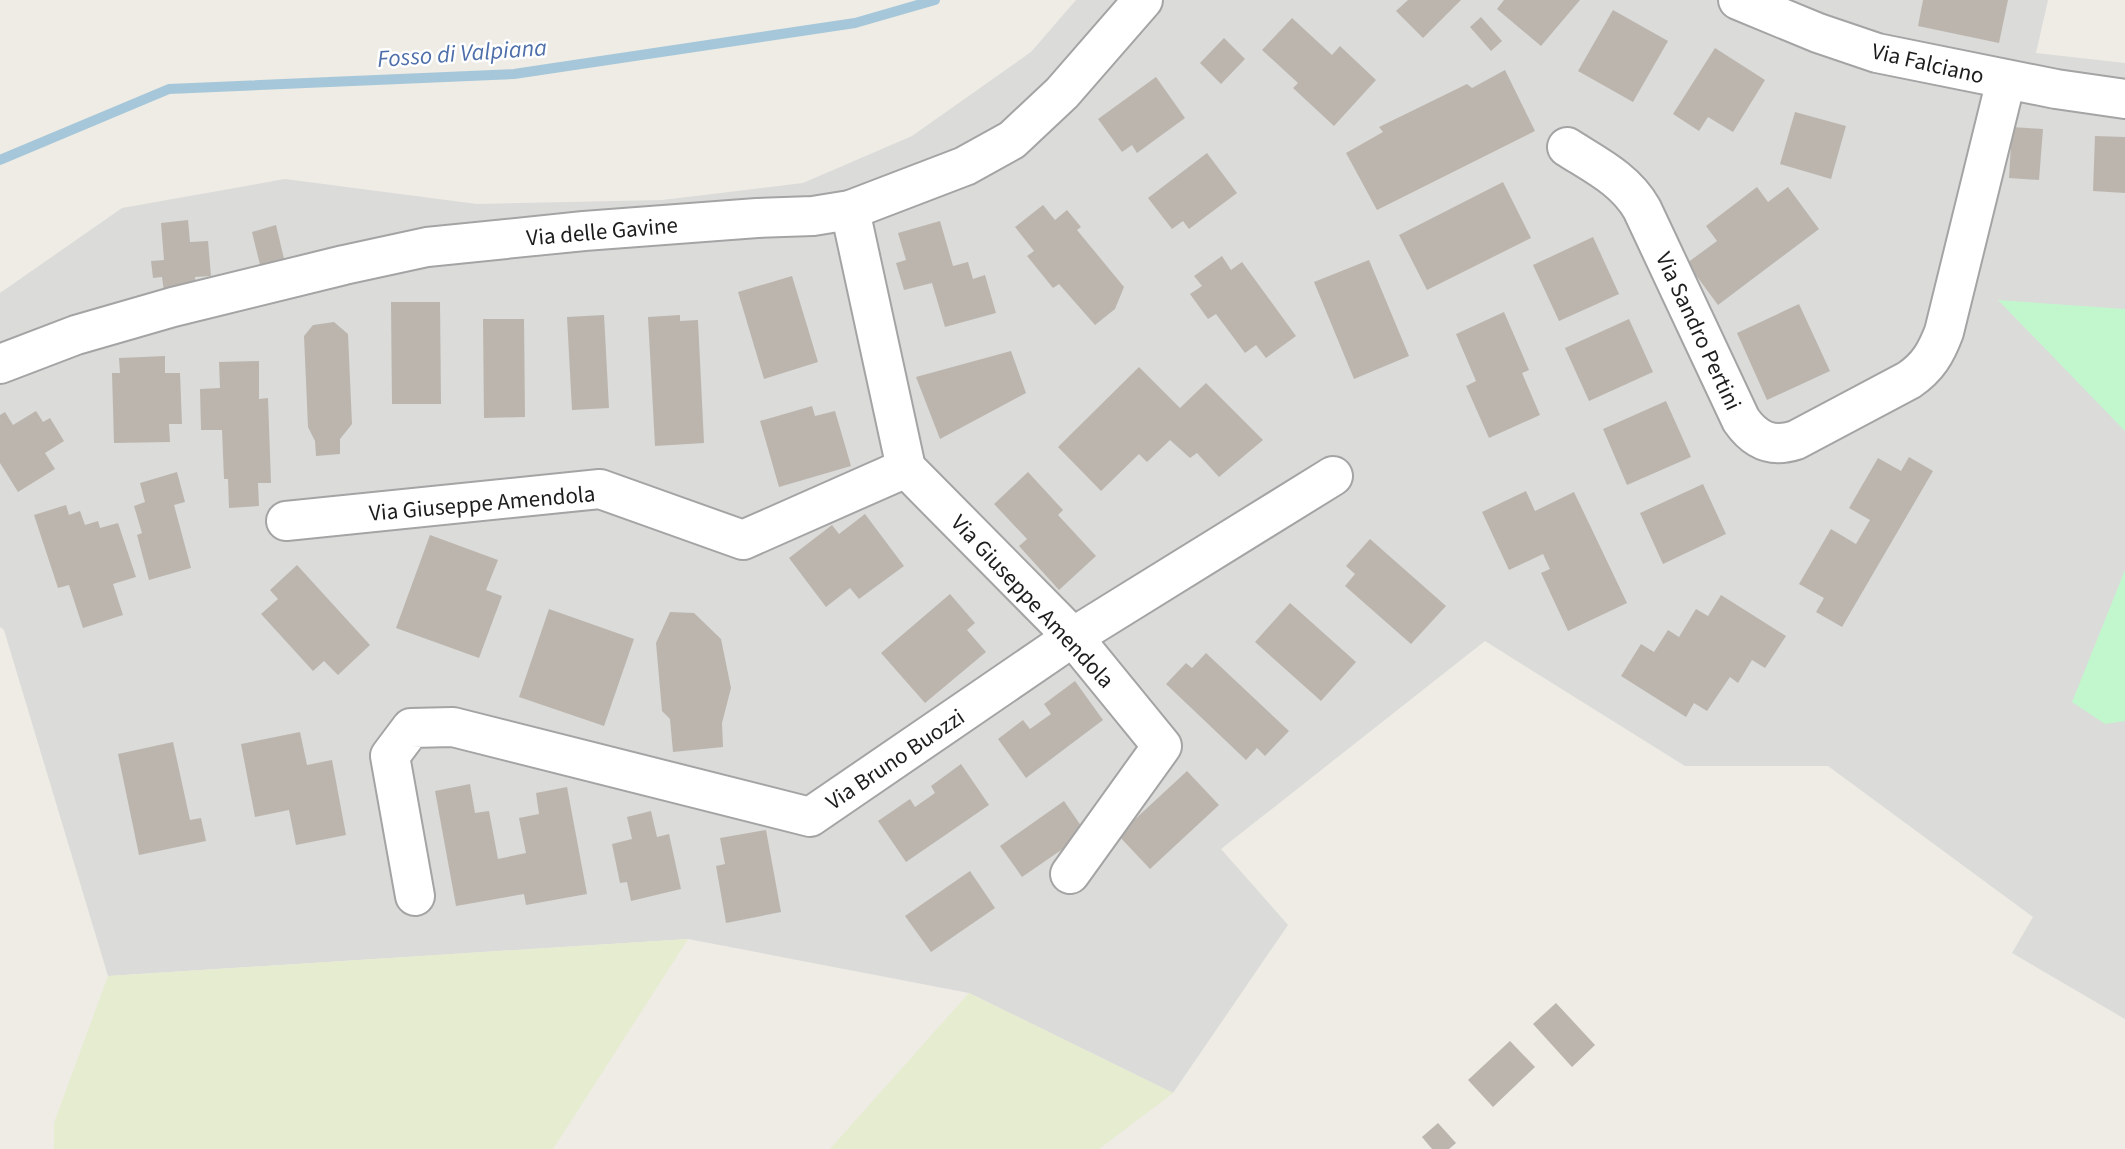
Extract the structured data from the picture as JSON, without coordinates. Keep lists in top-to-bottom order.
{
  "streets": {
    "street": [
      "Via Falciano",
      "Via delle Gavine",
      "Via Sandro Pertini",
      "Via Giuseppe Amendola",
      "Via Bruno Buozzi"
    ]
  },
  "crossings": [
    ["Via Falciano", "Via Sandro Pertini"],
    ["Via Giuseppe Amendola", "Via Bruno Buozzi"]
  ],
  "water": ["Fosso di Valpiana"]
}
